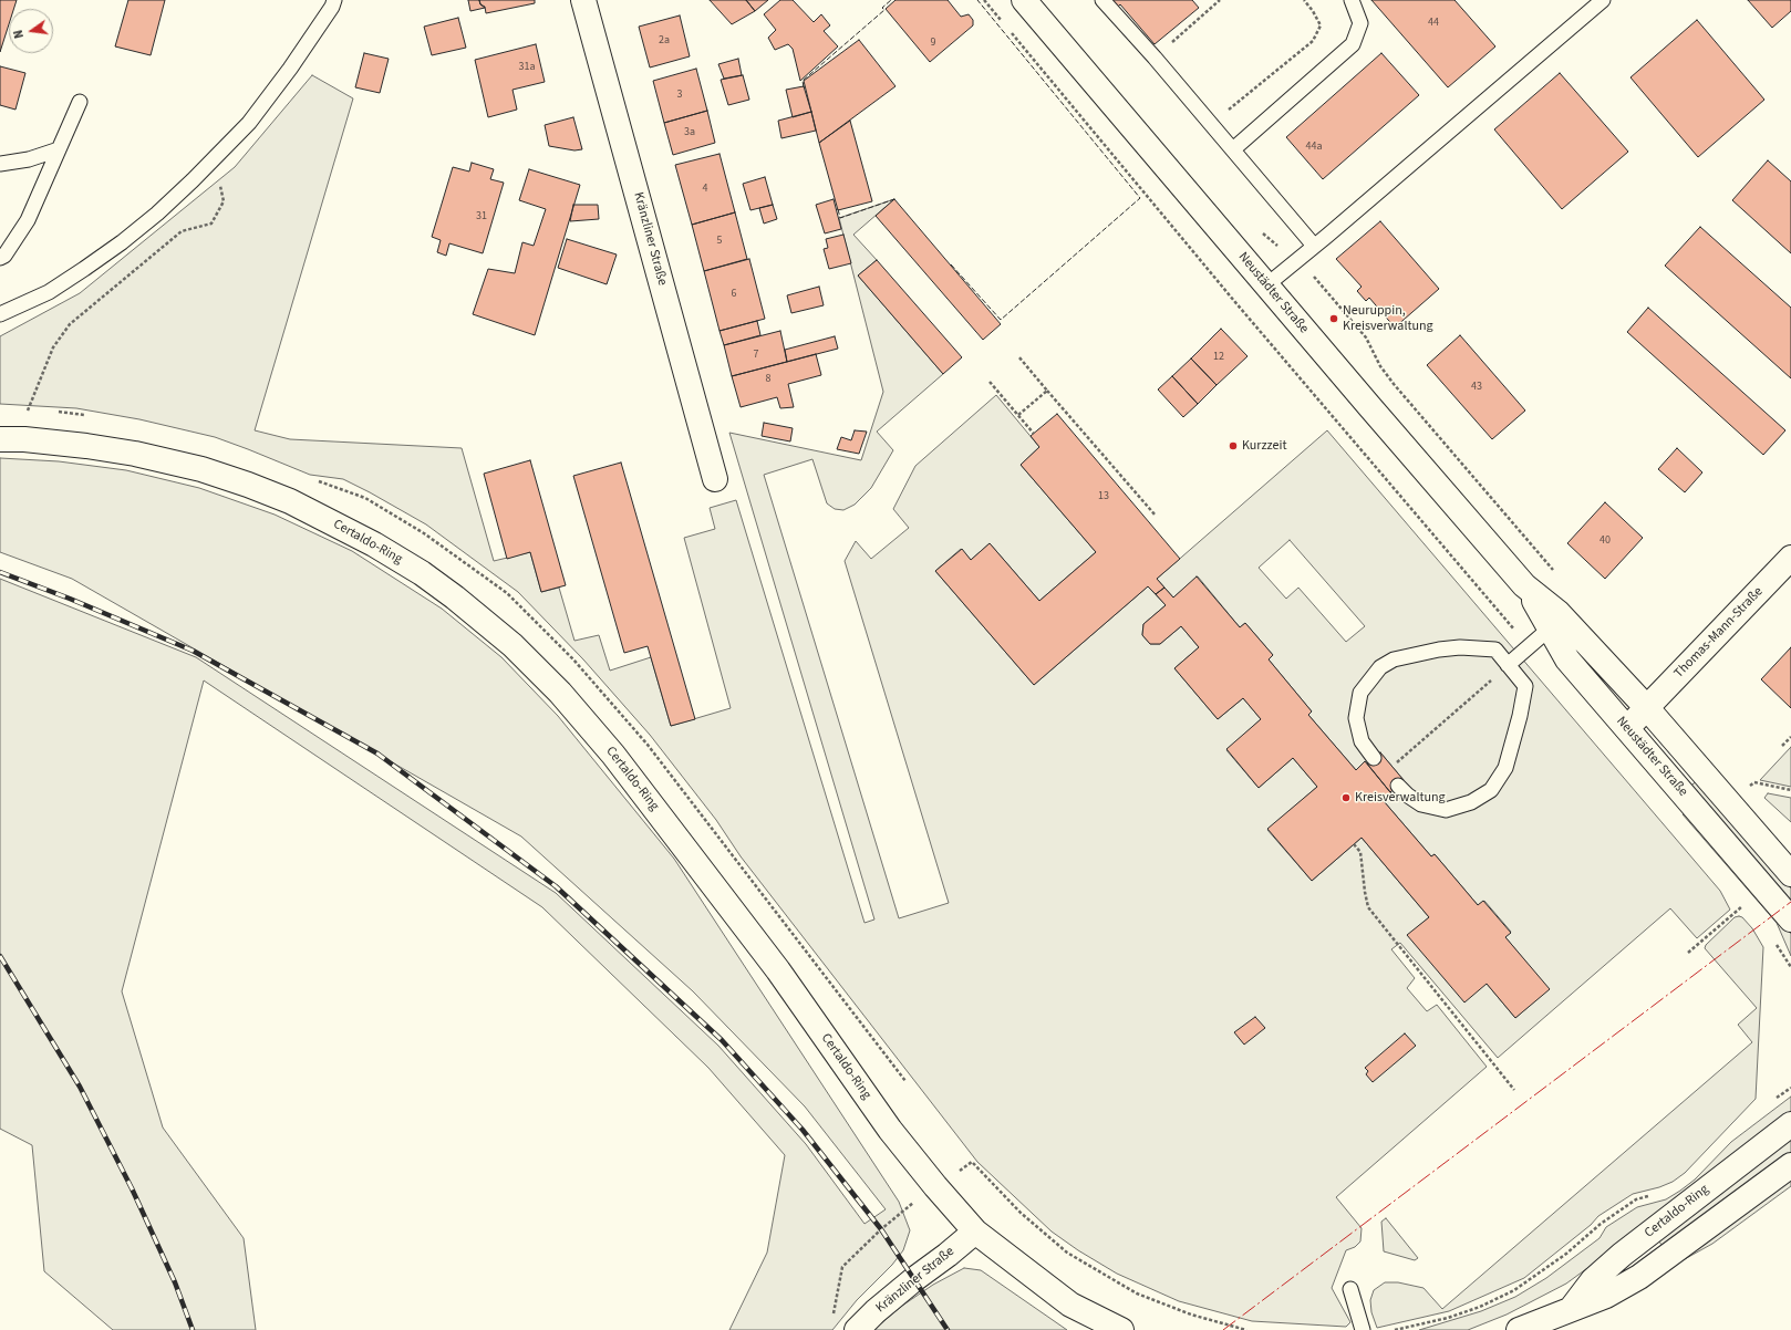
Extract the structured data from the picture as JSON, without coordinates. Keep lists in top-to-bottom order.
{
  "streets": {
    "main road": [
      "Kränzliner Straße",
      "Neustädter Straße",
      "Certaldo-Ring",
      "Thomas-Mann-Straße"
    ]
  },
  "crossings": [
    ["Kränzliner Straße", "Certaldo-Ring"],
    ["Neustädter Straße", "Thomas-Mann-Straße"]
  ],
  "places": ["Neuruppin, Kreisverwaltung", "Kurzzeit", "Kreisverwaltung"],
  "house_numbers": [
    "44",
    "2a",
    "9",
    "31a",
    "3",
    "3a",
    "44a",
    "4",
    "31",
    "5",
    "6",
    "7",
    "12",
    "8",
    "43",
    "13",
    "40"
  ],
  "north": "left"
}
